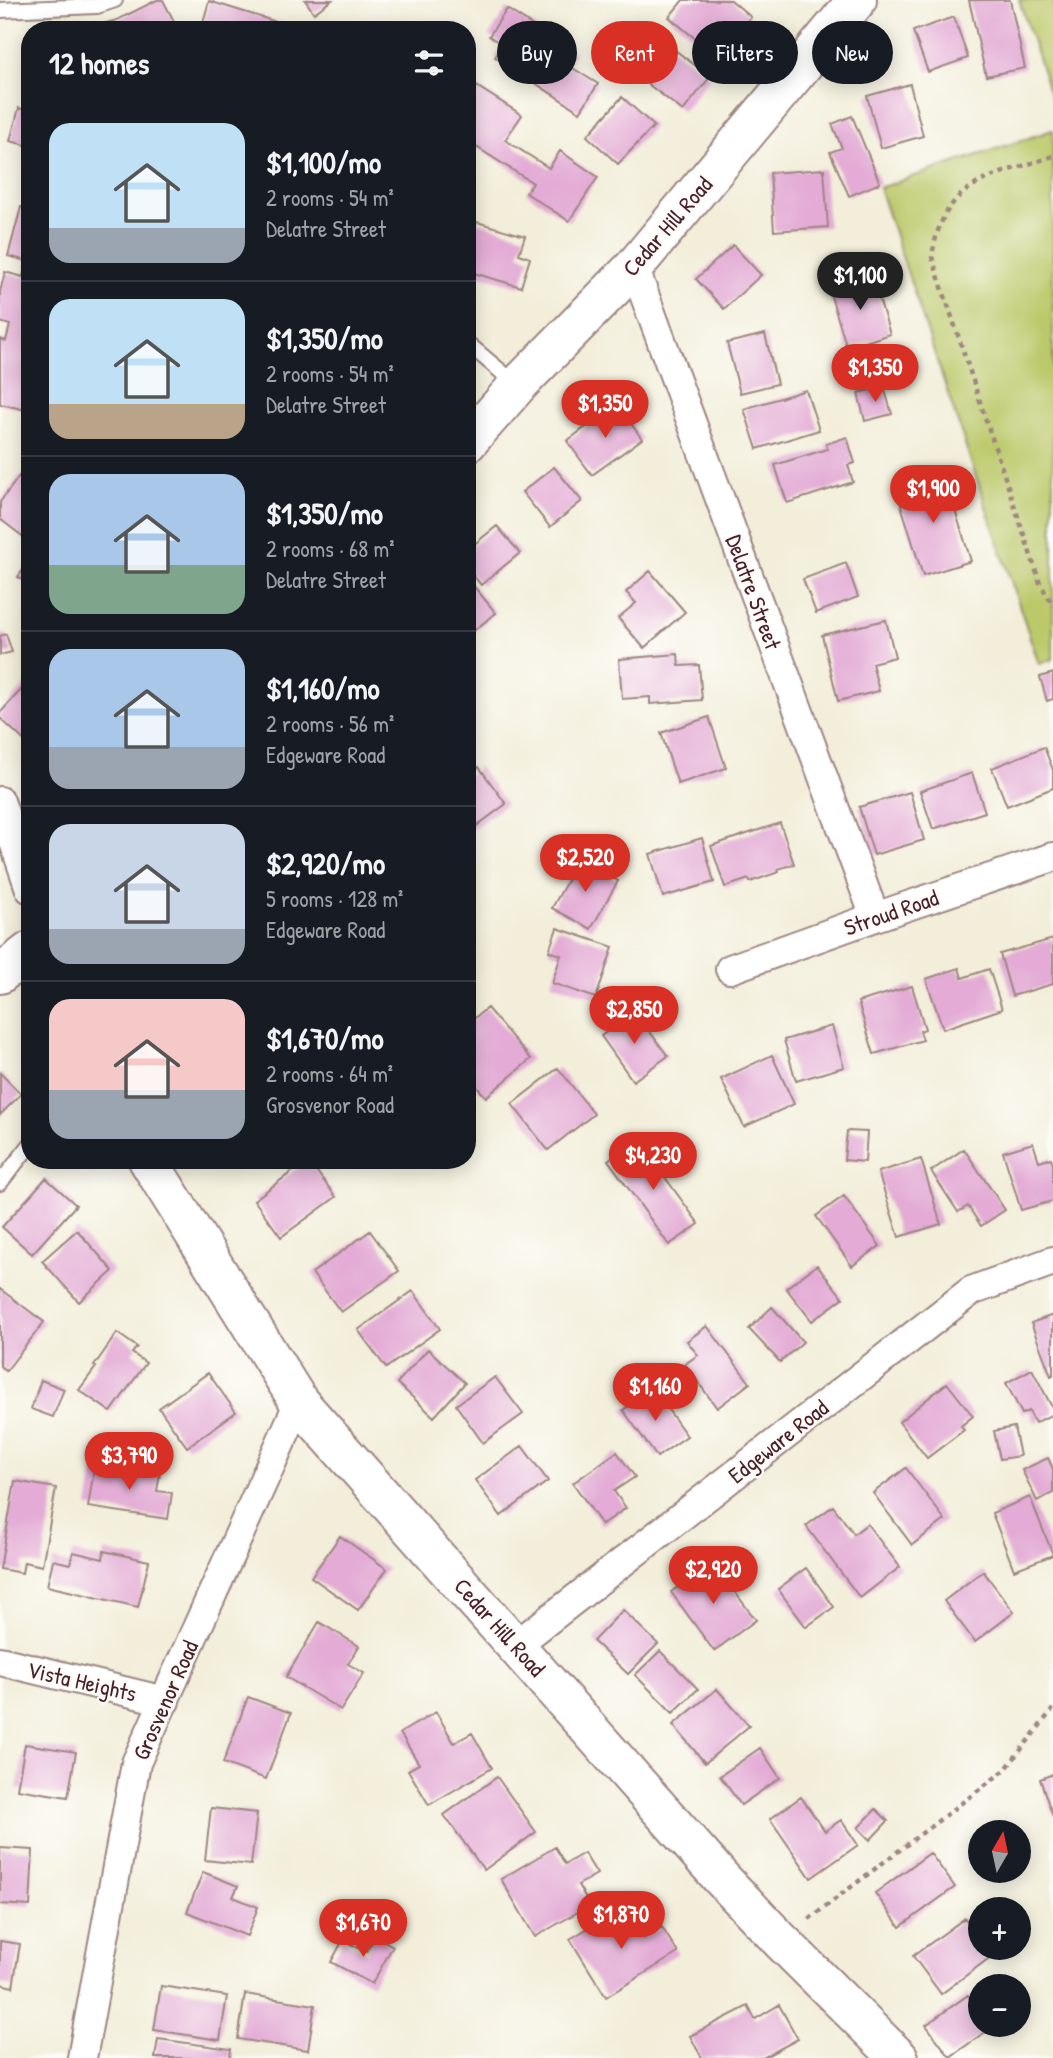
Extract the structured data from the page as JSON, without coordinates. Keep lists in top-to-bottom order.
{
  "streets": {
    "street": [
      "Cedar Hill Road",
      "Delatre Street",
      "Stroud Road",
      "Edgeware Road",
      "Vista Heights",
      "Grosvenor Road"
    ]
  },
  "crossings": [
    ["Cedar Hill Road", "Delatre Street"],
    ["Cedar Hill Road", "Edgeware Road"],
    ["Cedar Hill Road", "Grosvenor Road"],
    ["Delatre Street", "Stroud Road"],
    ["Vista Heights", "Grosvenor Road"]
  ],
  "north": "top",
  "page": {
    "chip": [
      "Buy",
      "Rent",
      "Filters",
      "New"
    ],
    "heading": "12 homes",
    "list": [
      {
        "name": "$1,100/mo",
        "note": "2 rooms · 54 m² · Delatre Street"
      },
      {
        "name": "$1,350/mo",
        "note": "2 rooms · 54 m² · Delatre Street"
      },
      {
        "name": "$1,350/mo",
        "note": "2 rooms · 68 m² · Delatre Street"
      },
      {
        "name": "$1,160/mo",
        "note": "2 rooms · 56 m² · Edgeware Road"
      },
      {
        "name": "$2,920/mo",
        "note": "5 rooms · 128 m² · Edgeware Road"
      },
      {
        "name": "$1,670/mo",
        "note": "2 rooms · 64 m² · Grosvenor Road"
      }
    ],
    "price": [
      "$1,100",
      "$1,350",
      "$1,350",
      "$1,900",
      "$2,520",
      "$2,850",
      "$4,230",
      "$1,160",
      "$3,790",
      "$2,920",
      "$1,870",
      "$1,670"
    ],
    "map_buttons": ["+", "−"]
  }
}
